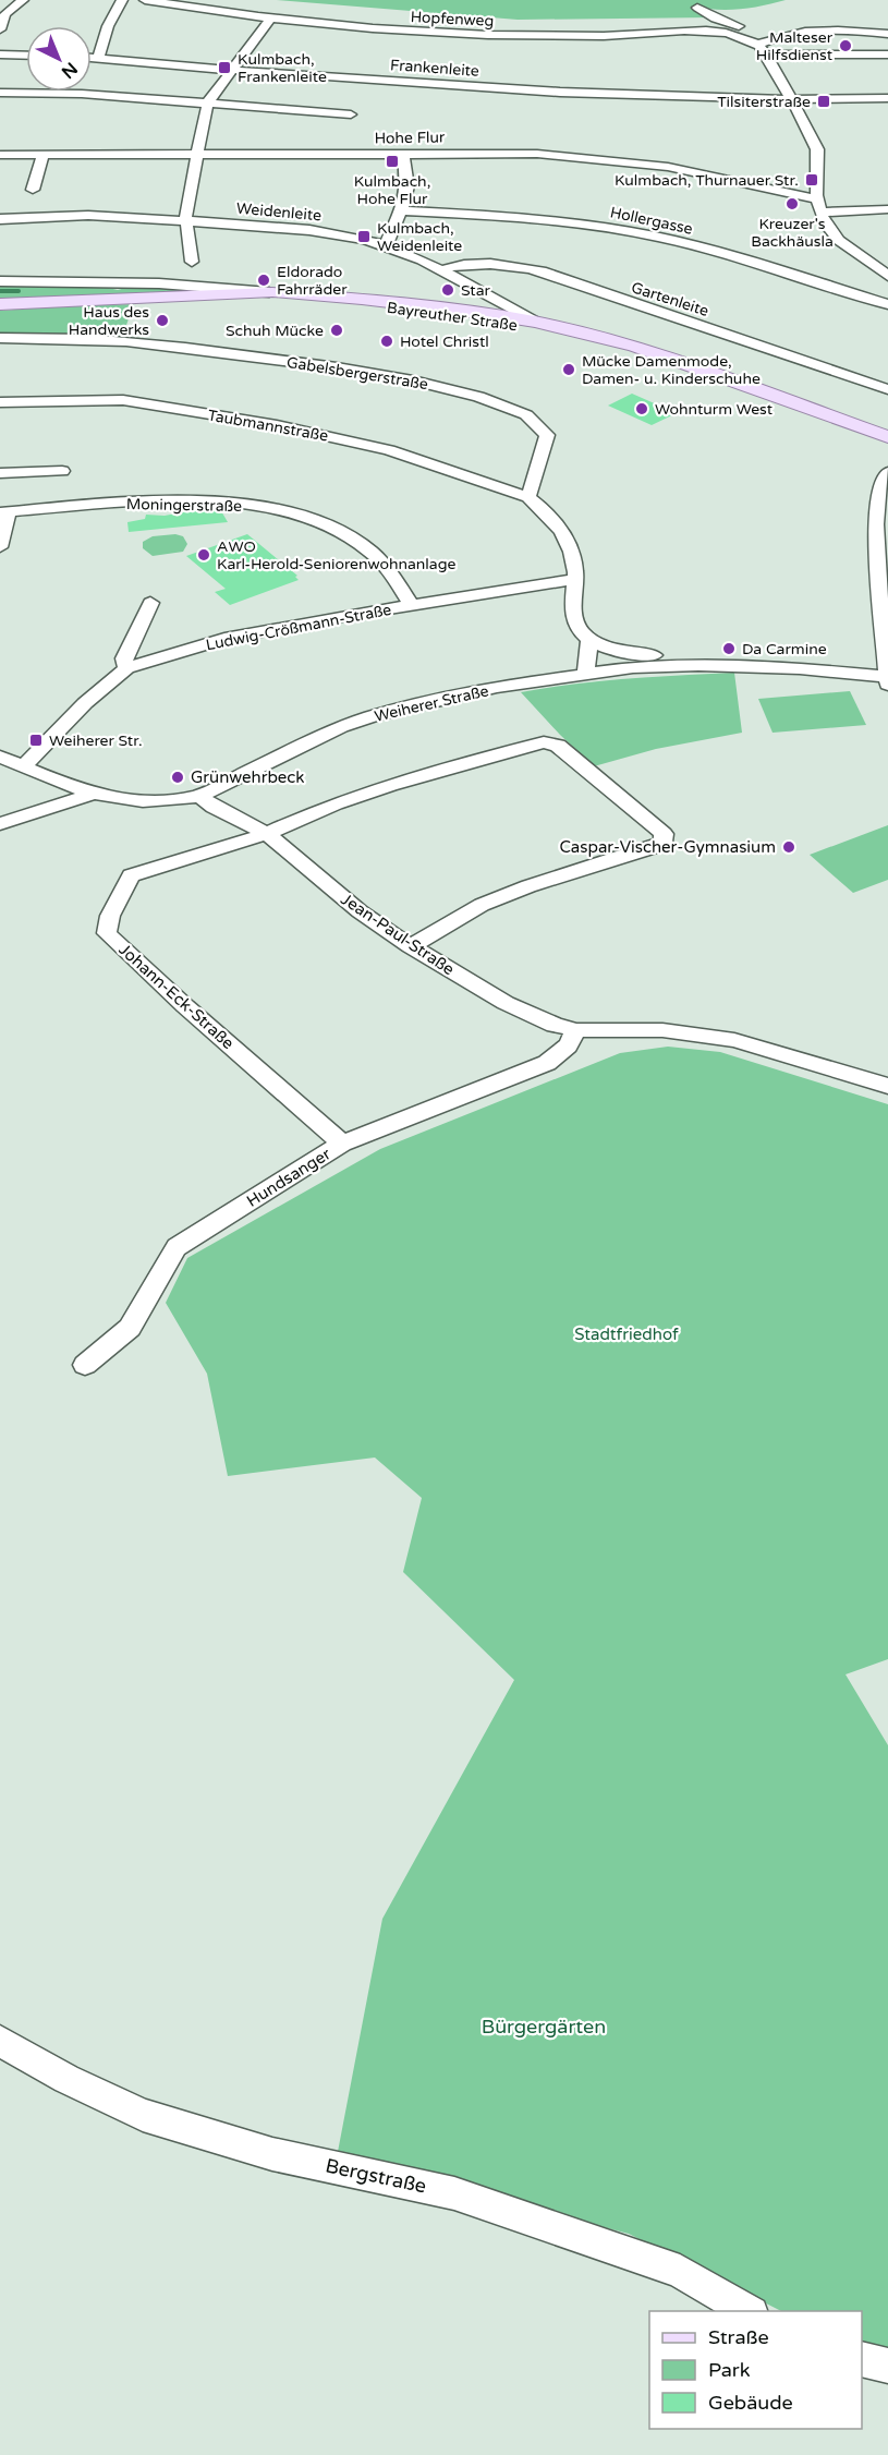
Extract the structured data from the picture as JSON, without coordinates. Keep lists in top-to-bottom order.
{
  "streets": {
    "main road": ["Bayreuther Straße"],
    "street": [
      "Hopfenweg",
      "Frankenleite",
      "Hohe Flur",
      "Weidenleite",
      "Hollergasse",
      "Gartenleite",
      "Gabelsbergerstraße",
      "Taubmannstraße",
      "Moningerstraße",
      "Ludwig-Crößmann-Straße",
      "Weiherer Straße",
      "Jean-Paul-Straße",
      "Johann-Eck-Straße",
      "Hundsanger",
      "Bergstraße"
    ]
  },
  "crossings": [
    ["Weidenleite", "Gartenleite"],
    ["Weidenleite", "Bayreuther Straße"],
    ["Gabelsbergerstraße", "Taubmannstraße"],
    ["Moningerstraße", "Ludwig-Crößmann-Straße"],
    ["Ludwig-Crößmann-Straße", "Weiherer Straße"],
    ["Weiherer Straße", "Jean-Paul-Straße"],
    ["Jean-Paul-Straße", "Johann-Eck-Straße"],
    ["Jean-Paul-Straße", "Hundsanger"],
    ["Johann-Eck-Straße", "Hundsanger"]
  ],
  "parks": ["Stadtfriedhof", "Bürgergärten"],
  "places": {
    "other": [
      "Malteser Hilfsdienst",
      "Kreuzer's Backhäusla",
      "Eldorado Fahrräder",
      "Star",
      "Haus des Handwerks",
      "Schuh Mücke",
      "Hotel Christl",
      "Mücke Damenmode, Damen- u. Kinderschuhe",
      "Wohnturm West",
      "AWO Karl-Herold-Seniorenwohnanlage",
      "Da Carmine",
      "Grünwehrbeck",
      "Caspar-Vischer-Gymnasium"
    ],
    "transit": [
      "Kulmbach, Frankenleite",
      "Tilsiterstraße",
      "Kulmbach, Hohe Flur",
      "Kulmbach, Thurnauer Str.",
      "Kulmbach, Weidenleite",
      "Weiherer Str."
    ]
  },
  "legend": ["Straße", "Park", "Gebäude"],
  "north": "bottom right"
}
